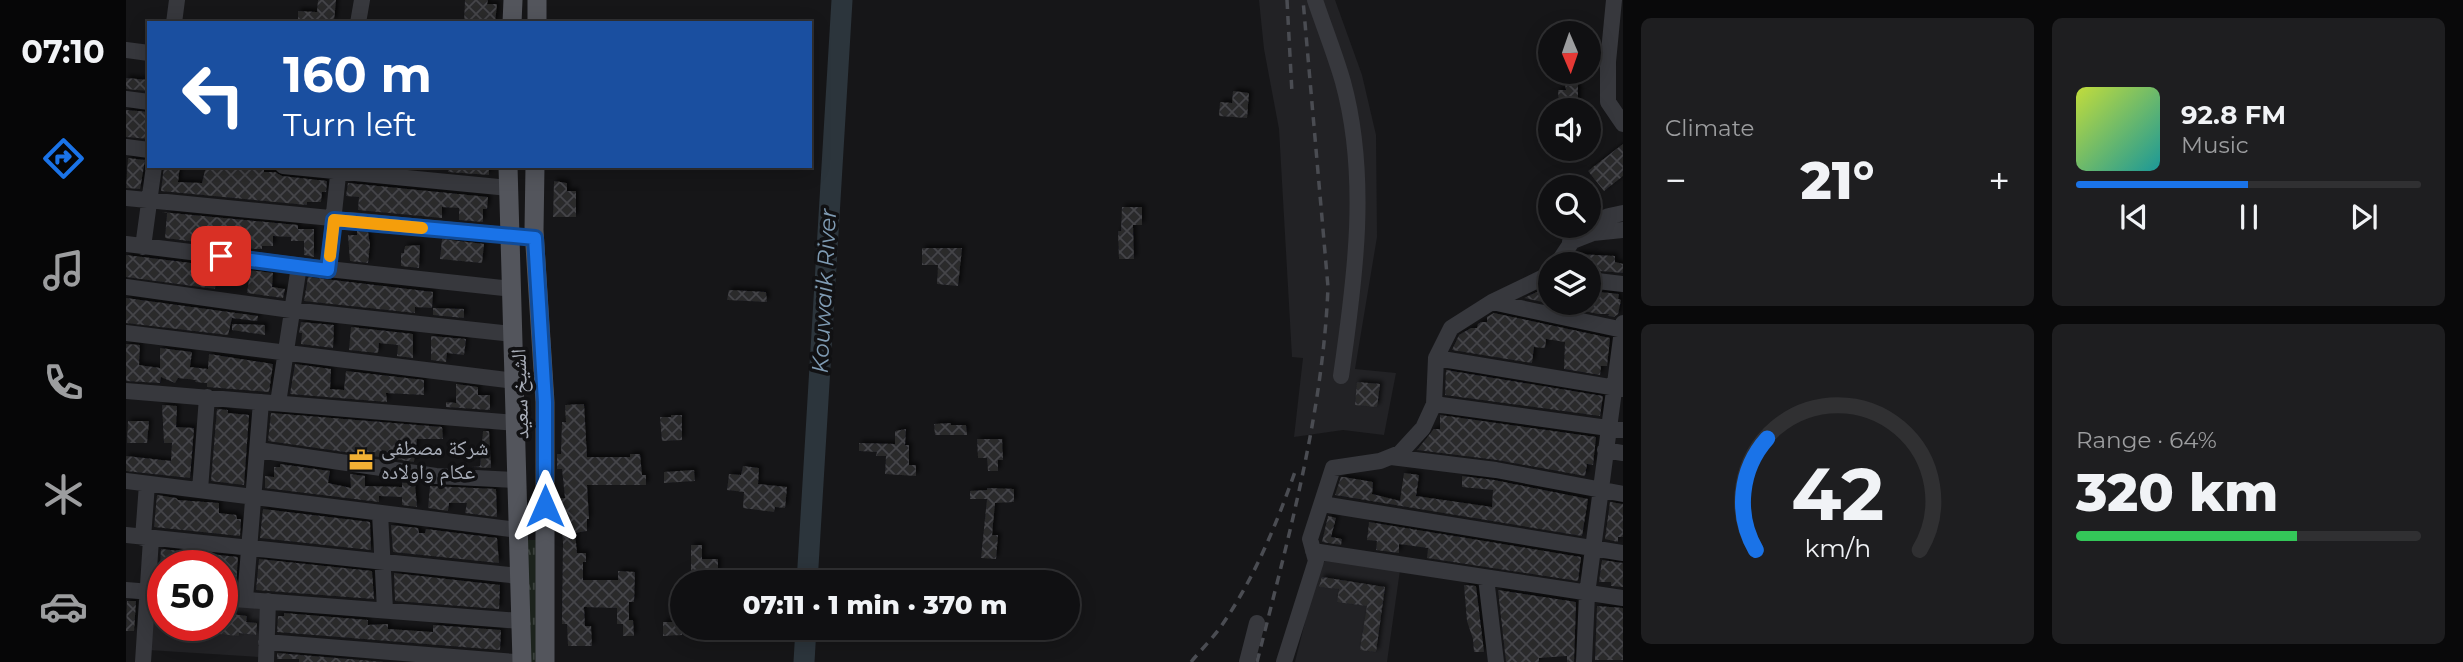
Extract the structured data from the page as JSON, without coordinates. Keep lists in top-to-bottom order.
{
  "streets": {
    "main road": ["الشيخ سعيد"]
  },
  "water": ["Kouwaik River"],
  "places": {
    "office": ["شركة مصطفى عكام واولاده"]
  },
  "north": "bottom",
  "page": {
    "tabs": "07:10",
    "tile": [
      "Climate",
      ["Range · 64%", "320 km"]
    ],
    "turn": ["160 m", "Turn left"],
    "song": ["92.8 FM", "Music"],
    "heat": ["−", "21°", "+"],
    "limit": "50",
    "trip": "07:11 · 1 min · 370 m",
    "gauge": ["42", "km/h"]
  }
}
